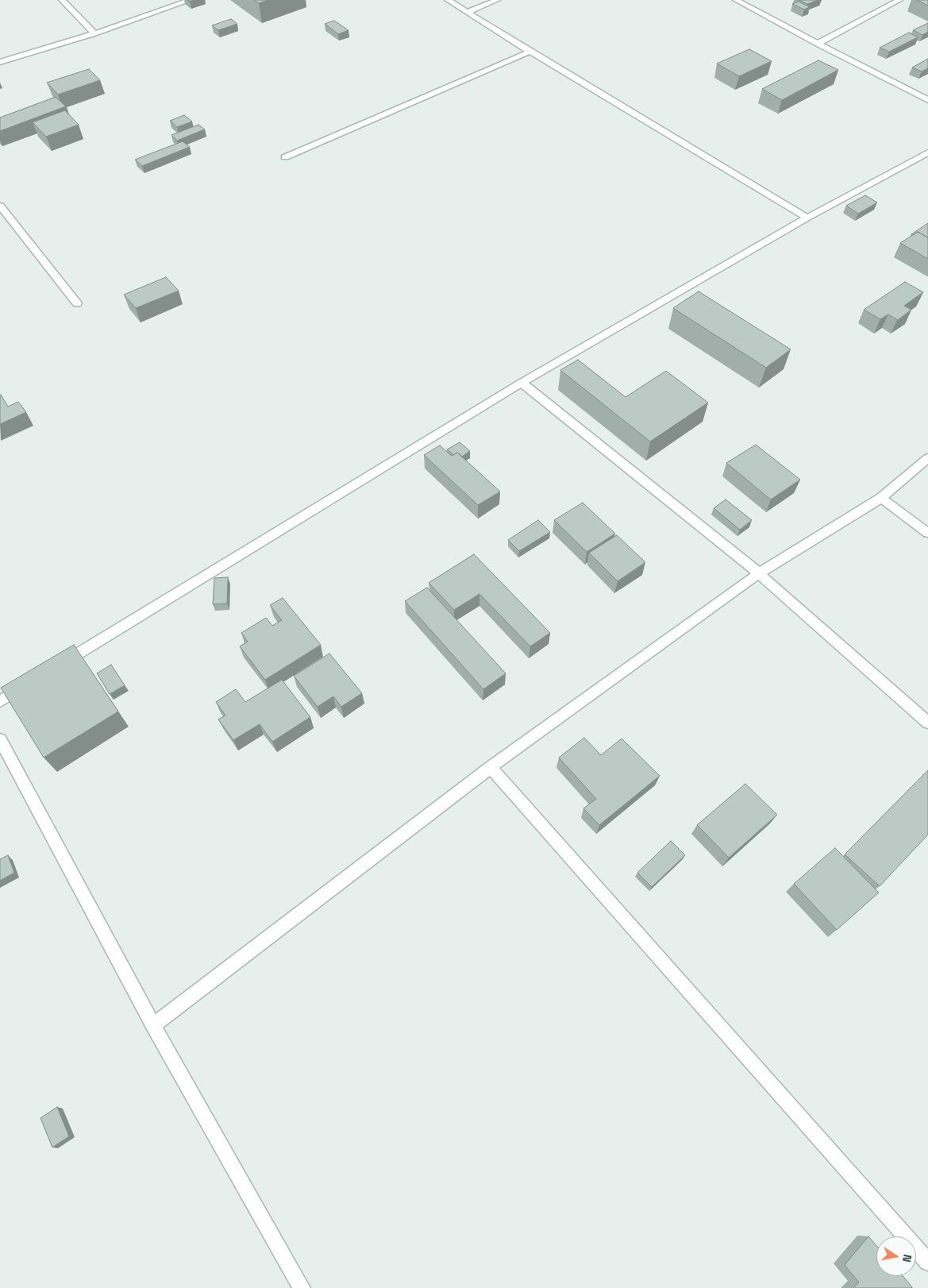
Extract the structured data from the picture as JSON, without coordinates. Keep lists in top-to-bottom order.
{
  "north": "right"
}
